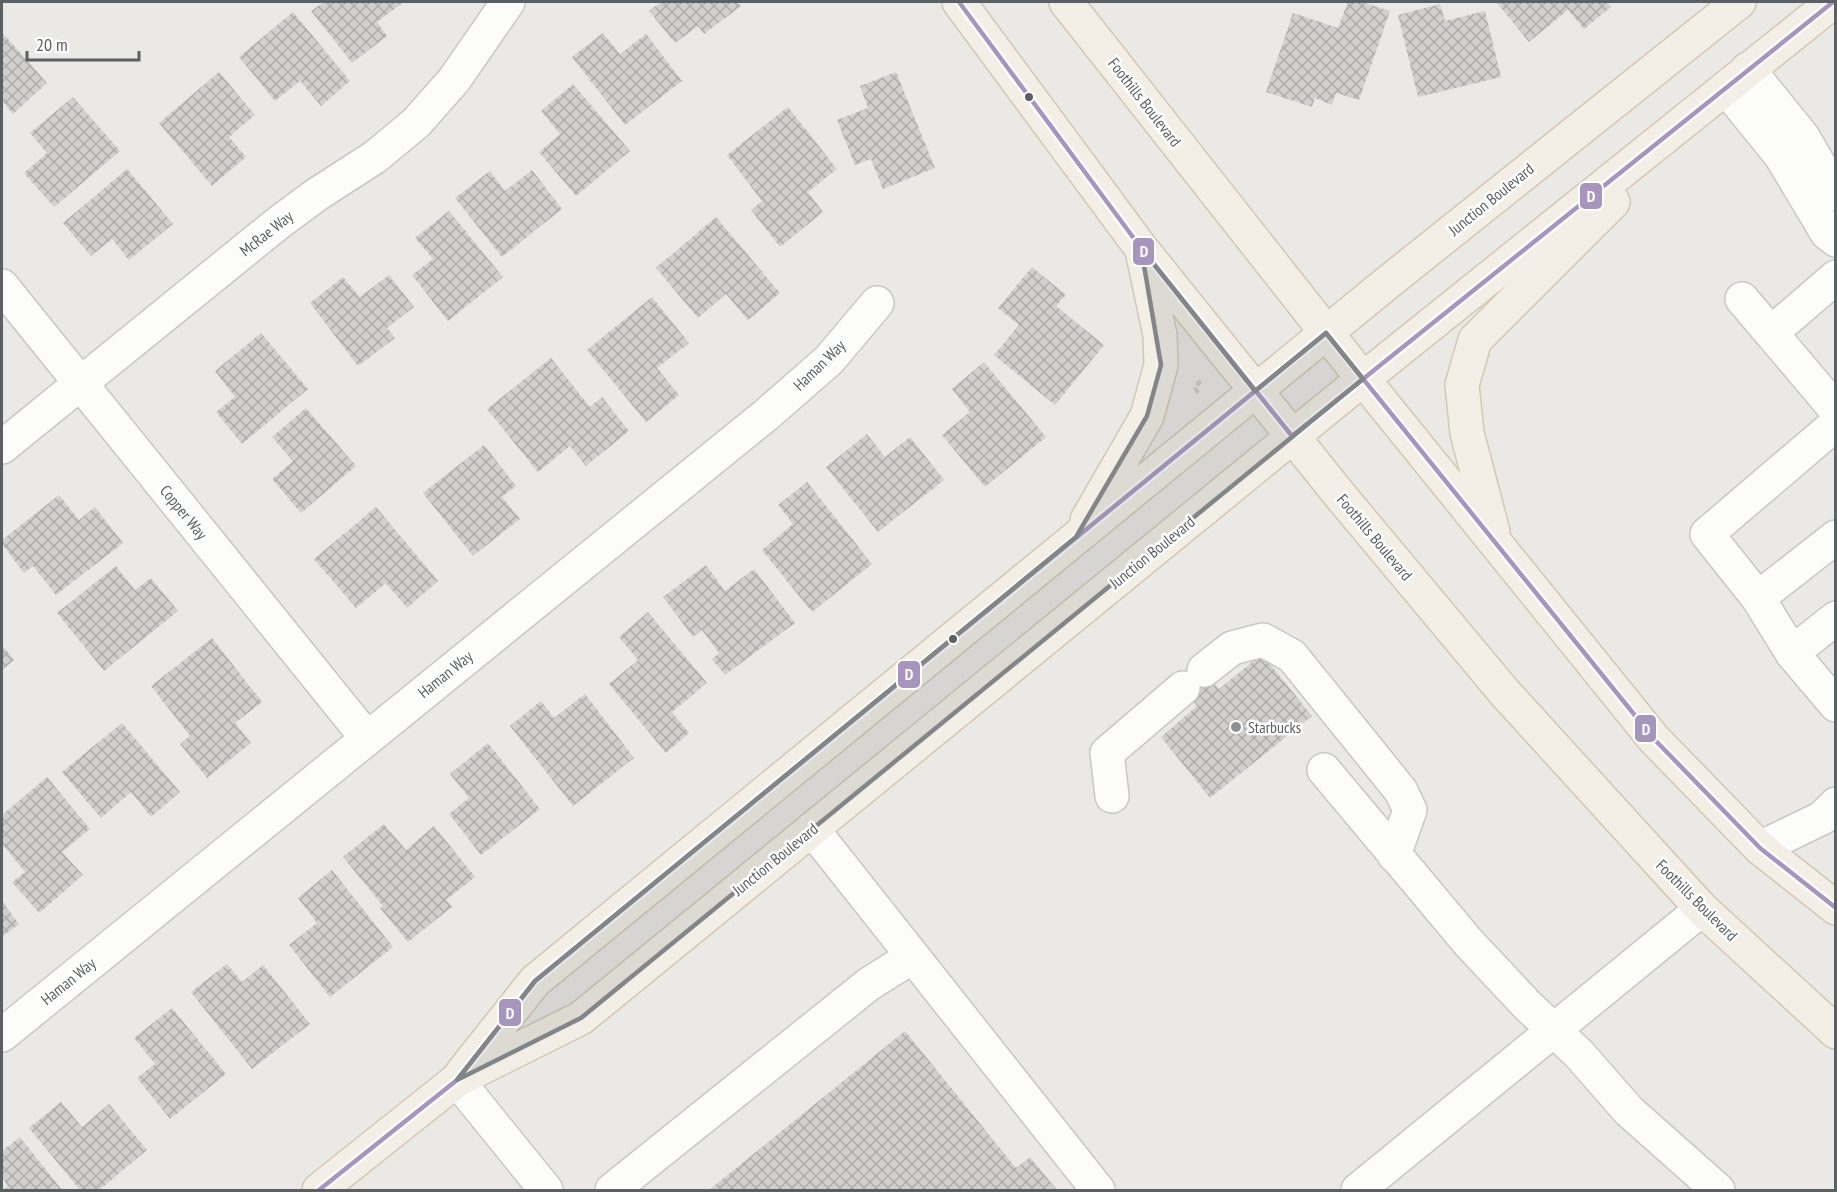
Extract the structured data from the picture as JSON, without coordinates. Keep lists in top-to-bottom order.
{
  "streets": {
    "main road": ["Foothills Boulevard", "Junction Boulevard"],
    "street": ["McRae Way", "Haman Way", "Copper Way"]
  },
  "crossings": [
    ["Foothills Boulevard", "Junction Boulevard"],
    ["McRae Way", "Copper Way"],
    ["Haman Way", "Copper Way"]
  ],
  "places": ["Starbucks"],
  "lines": ["transit line D"],
  "scale_bar": "20 m"
}
